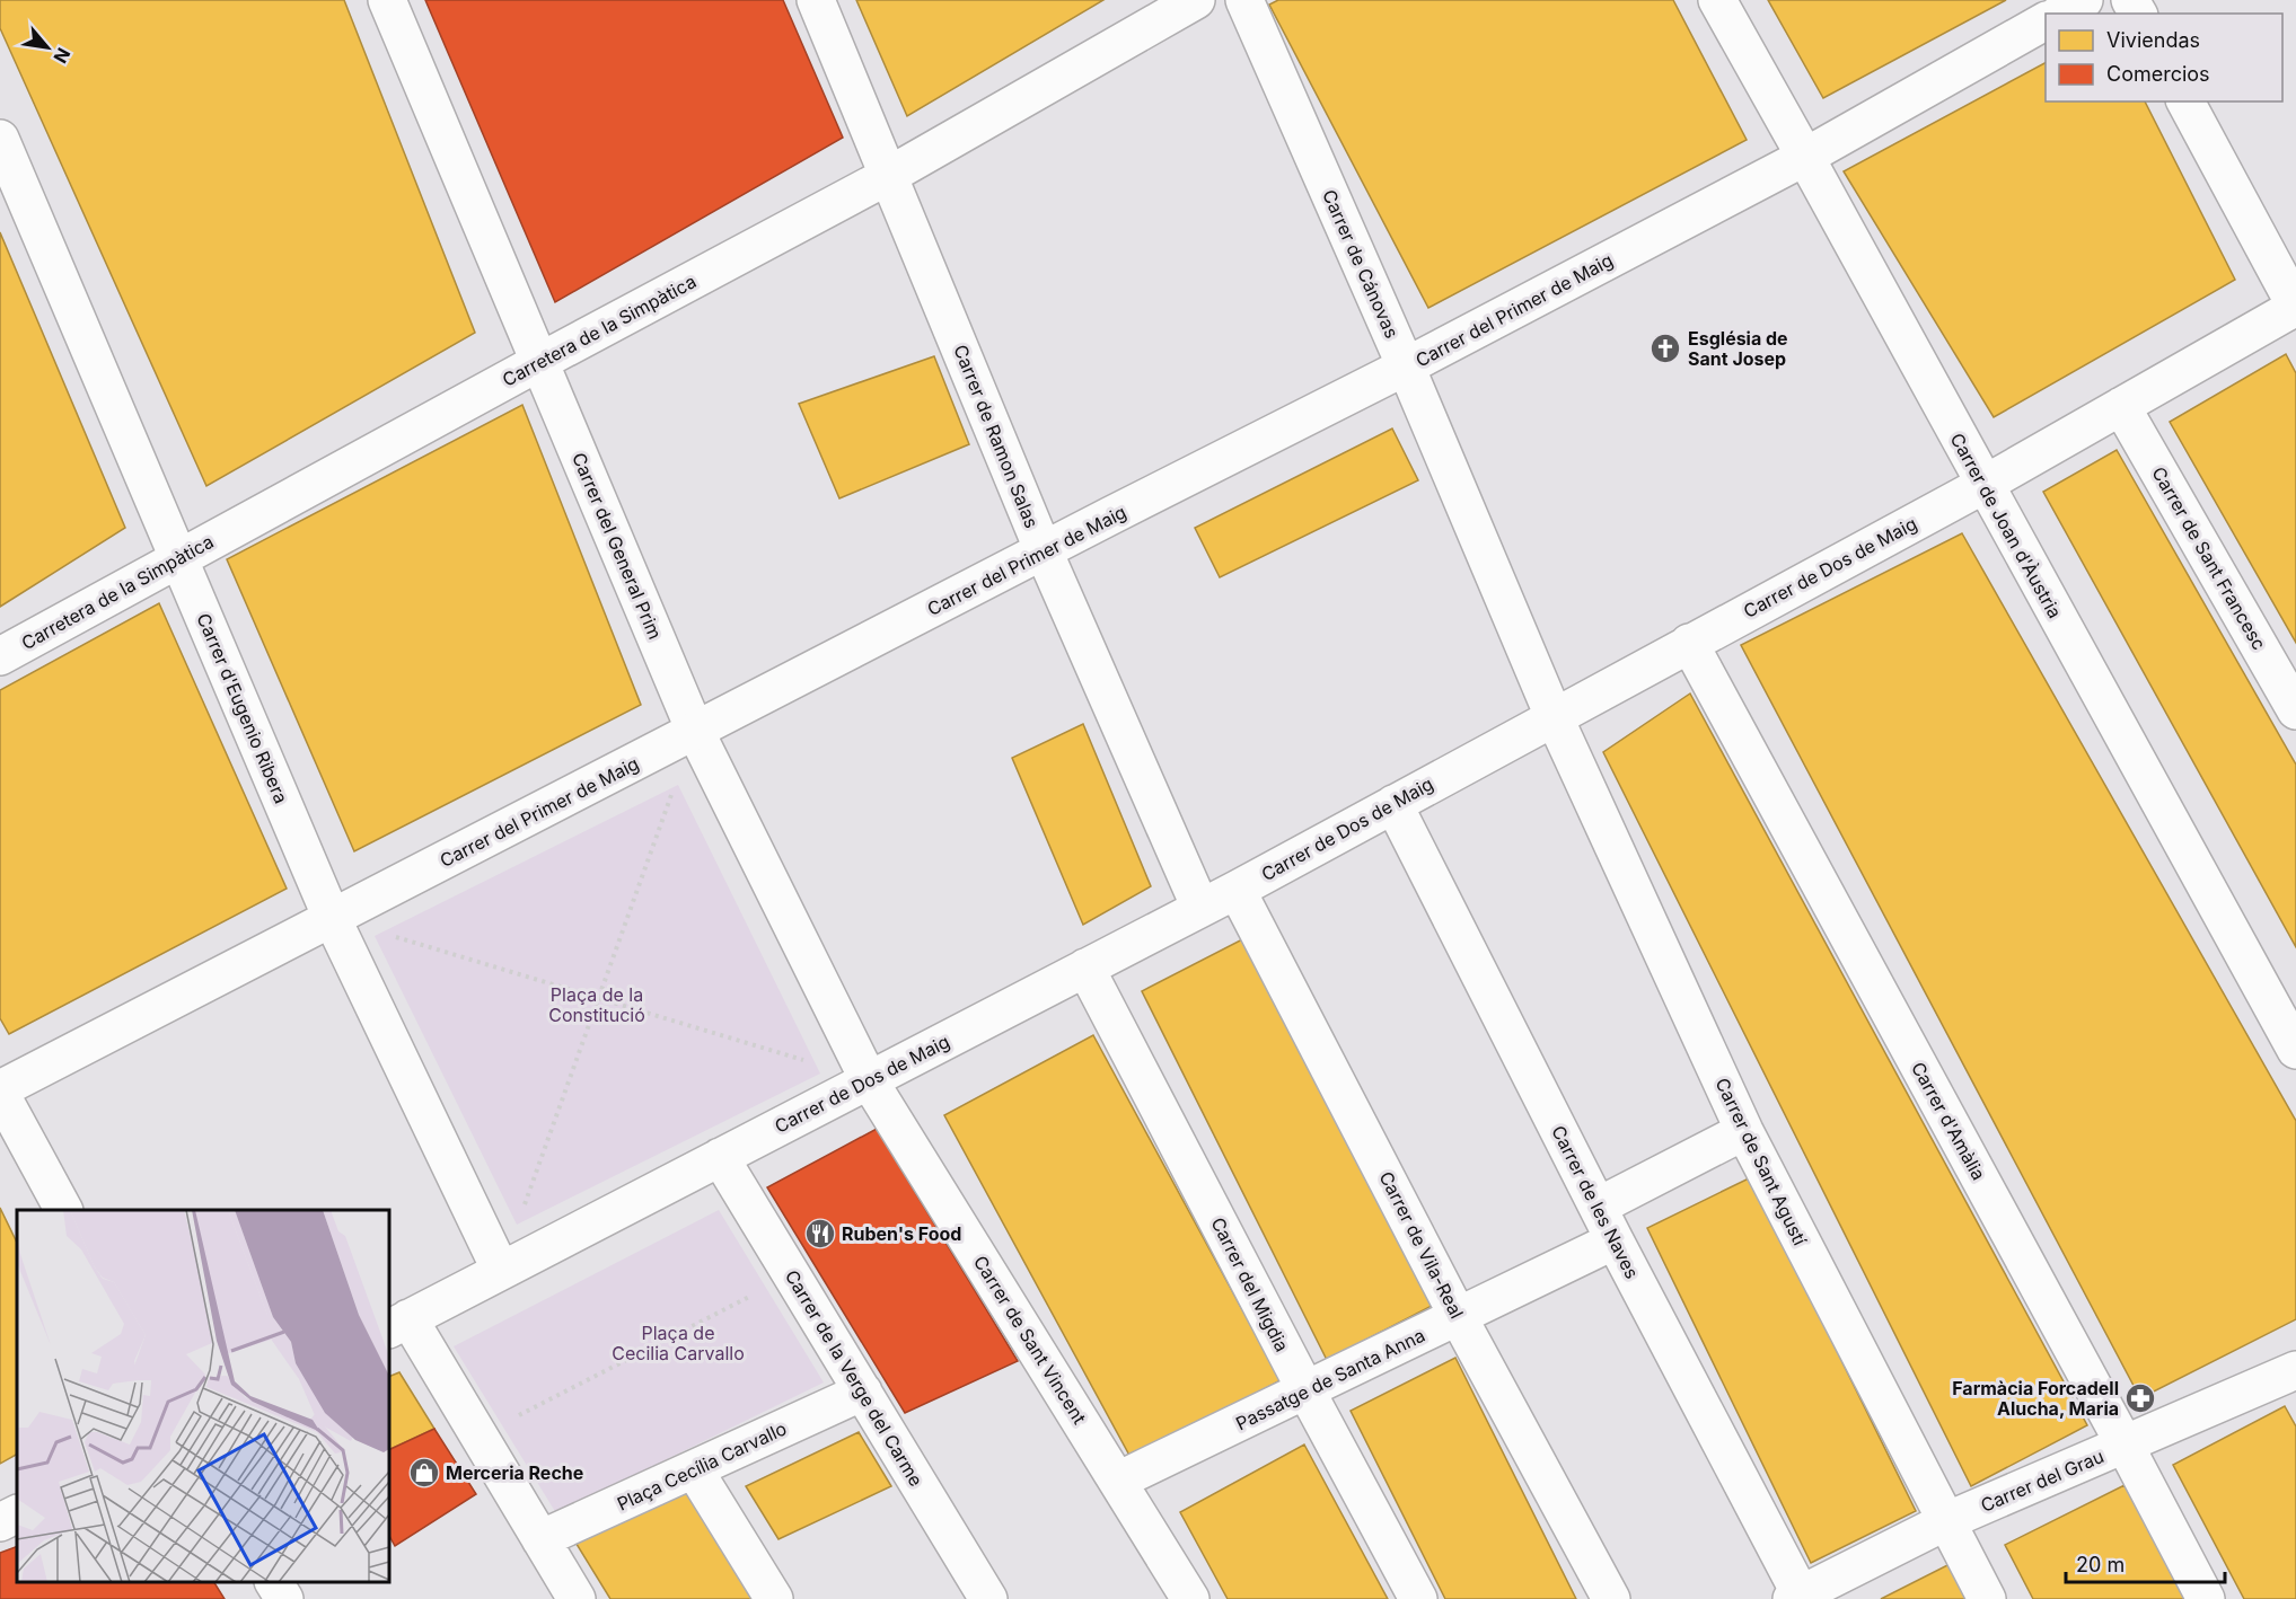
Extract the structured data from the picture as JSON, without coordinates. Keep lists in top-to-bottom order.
{
  "streets": {
    "street": [
      "Carrer de Cánovas",
      "Carrer del Primer de Maig",
      "Carretera de la Simpàtica",
      "Carrer de Ramon Salas",
      "Carrer de Joan d'Àustria",
      "Carrer del General Prim",
      "Carrer de Sant Francesc",
      "Carrer de Dos de Maig",
      "Carrer d'Eugenio Ribera",
      "Carrer d'Amàlia",
      "Carrer de Sant Agustí",
      "Carrer de les Naves",
      "Carrer de Vila-Real",
      "Carrer del Migdia",
      "Carrer de Sant Vincent",
      "Carrer de la Verge del Carme",
      "Passatge de Santa Anna",
      "Plaça Cecília Carvallo",
      "Carrer del Grau"
    ]
  },
  "crossings": [
    ["Carrer de Cánovas", "Carrer del Primer de Maig"],
    ["Carrer de Cánovas", "Carrer de Dos de Maig"],
    ["Carrer de Cánovas", "Carrer de Sant Agustí"],
    ["Carrer del Primer de Maig", "Carrer de Ramon Salas"],
    ["Carrer del Primer de Maig", "Carrer de Joan d'Àustria"],
    ["Carrer del Primer de Maig", "Carrer del General Prim"],
    ["Carrer del Primer de Maig", "Carrer d'Eugenio Ribera"],
    ["Carretera de la Simpàtica", "Carrer de Ramon Salas"],
    ["Carretera de la Simpàtica", "Carrer del General Prim"],
    ["Carretera de la Simpàtica", "Carrer d'Eugenio Ribera"],
    ["Carrer de Ramon Salas", "Carrer de Dos de Maig"],
    ["Carrer de Joan d'Àustria", "Carrer de Dos de Maig"],
    ["Carrer del General Prim", "Carrer de Dos de Maig"],
    ["Carrer del General Prim", "Carrer de Sant Vincent"],
    ["Carrer de Sant Francesc", "Carrer de Dos de Maig"],
    ["Carrer de Dos de Maig", "Carrer d'Eugenio Ribera"],
    ["Carrer de Dos de Maig", "Carrer d'Amàlia"],
    ["Carrer de Dos de Maig", "Carrer de Sant Agustí"],
    ["Carrer de Dos de Maig", "Carrer de les Naves"],
    ["Carrer de Dos de Maig", "Carrer de Vila-Real"],
    ["Carrer de Dos de Maig", "Carrer del Migdia"],
    ["Carrer de Dos de Maig", "Carrer de Sant Vincent"],
    ["Carrer de Dos de Maig", "Carrer de la Verge del Carme"],
    ["Carrer d'Amàlia", "Carrer del Grau"],
    ["Carrer de Sant Agustí", "Carrer del Grau"],
    ["Carrer de les Naves", "Passatge de Santa Anna"],
    ["Carrer de les Naves", "Carrer del Grau"],
    ["Carrer de Vila-Real", "Passatge de Santa Anna"],
    ["Carrer del Migdia", "Passatge de Santa Anna"],
    ["Carrer de Sant Vincent", "Passatge de Santa Anna"],
    ["Carrer de la Verge del Carme", "Plaça Cecília Carvallo"]
  ],
  "parks": ["Plaça de la Constitució", "Plaça de Cecilia Carvallo"],
  "places": {
    "church": ["Església de Sant Josep"],
    "restaurant": ["Ruben's Food"],
    "pharmacy": ["Farmàcia Forcadell Alucha, Maria"],
    "shop": ["Merceria Reche"]
  },
  "legend": ["Viviendas", "Comercios"],
  "scale_bar": "20 m",
  "north": "bottom right"
}
